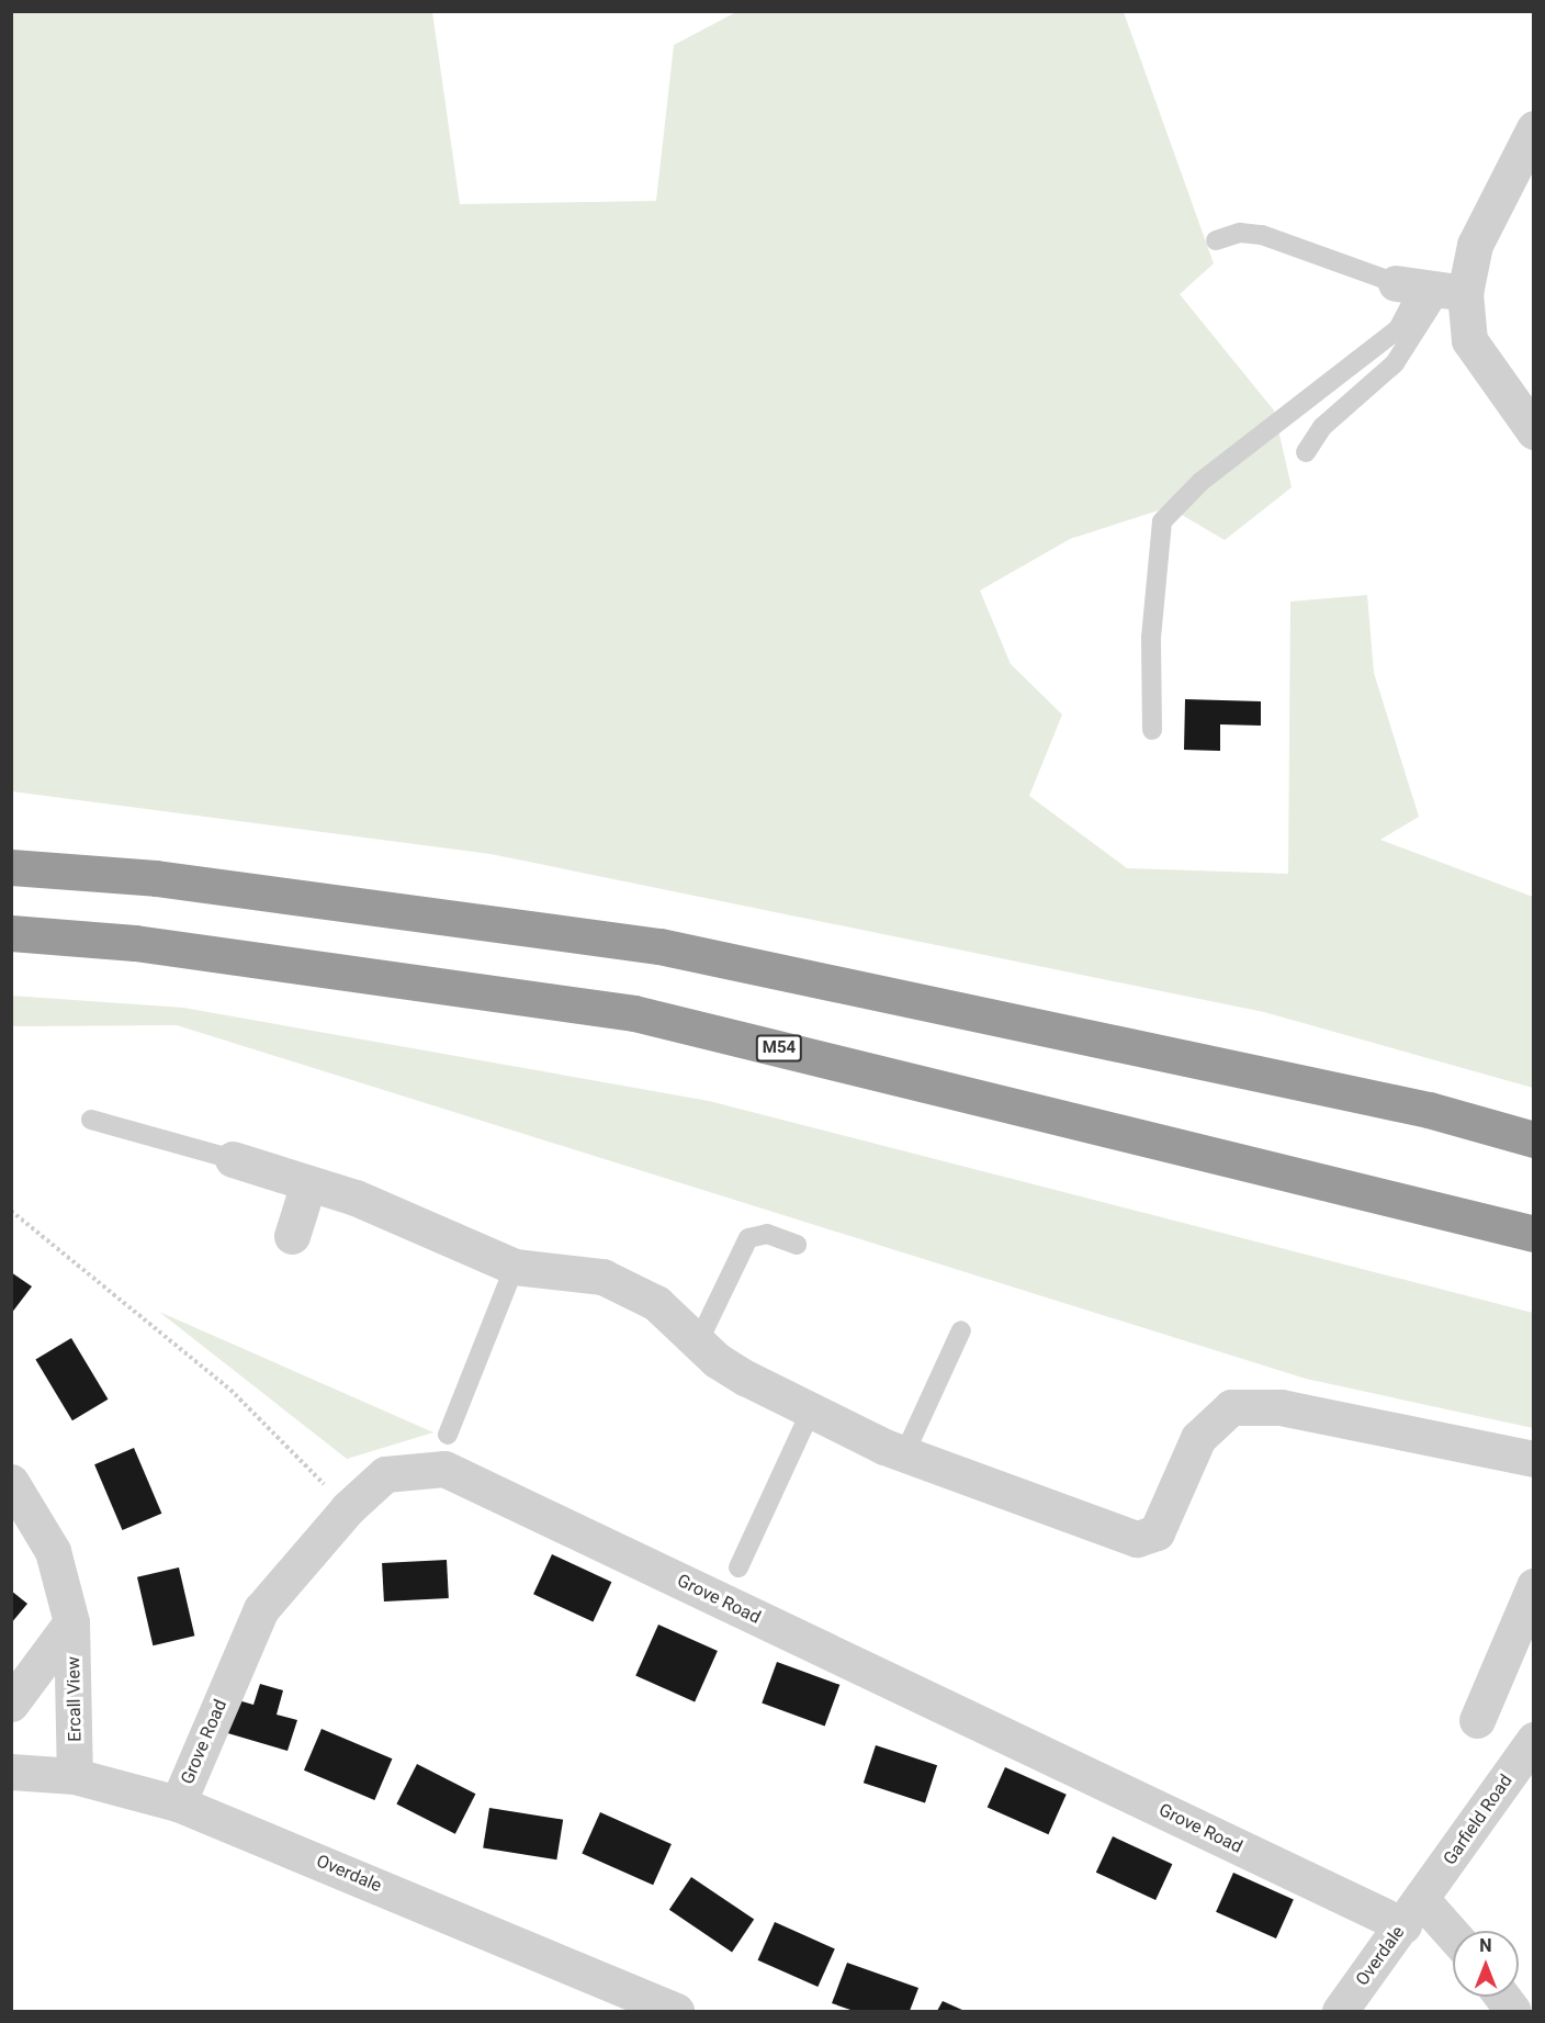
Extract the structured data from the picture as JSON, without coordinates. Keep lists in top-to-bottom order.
{
  "streets": {
    "highway": ["M54"],
    "street": [
      "Grove Road",
      "Ercall View",
      "Garfield Road",
      "Overdale"
    ]
  },
  "crossings": [
    ["Grove Road", "Garfield Road"],
    ["Grove Road", "Overdale"],
    ["Ercall View", "Overdale"],
    ["Garfield Road", "Overdale"]
  ],
  "north": "top"
}
